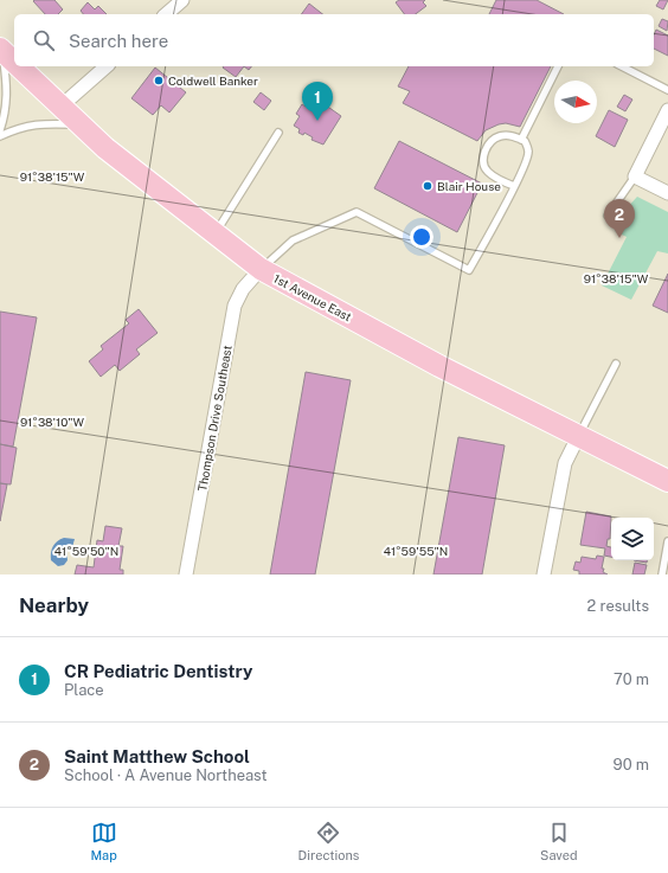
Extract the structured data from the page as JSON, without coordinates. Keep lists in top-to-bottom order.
{
  "streets": {
    "main road": ["1st Avenue East"],
    "street": ["Thompson Drive Southeast"]
  },
  "crossings": [
    ["1st Avenue East", "Thompson Drive Southeast"]
  ],
  "places": ["Coldwell Banker", "Blair House"],
  "north": "right",
  "page": {
    "search": "Search here",
    "pins": ["1", "2"],
    "heading": ["Nearby", "2 results"],
    "list": [
      {
        "mark": "1",
        "name": "CR Pediatric Dentistry",
        "note": "Place",
        "value": "70 m"
      },
      {
        "mark": "2",
        "name": "Saint Matthew School",
        "note": "School · A Avenue Northeast",
        "value": "90 m"
      }
    ],
    "nav": ["Map", "Directions", "Saved"]
  },
  "coordinates": [
    "91°38'15\"W",
    "91°38'10\"W",
    "41°59'50\"N",
    "41°59'55\"N"
  ]
}
